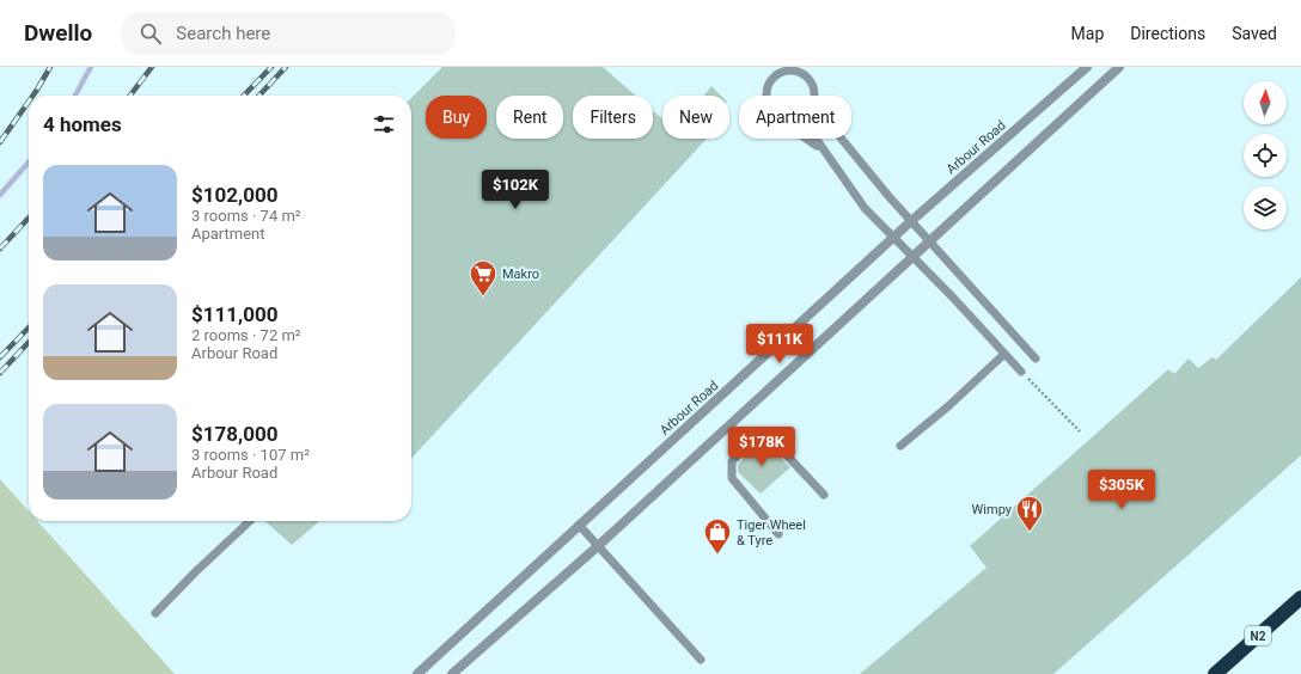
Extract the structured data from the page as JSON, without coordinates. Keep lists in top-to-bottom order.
{
  "streets": {
    "highway": ["N2"],
    "street": ["Arbour Road"]
  },
  "places": {
    "supermarket": ["Makro"],
    "restaurant": ["Wimpy"],
    "shop": ["Tiger Wheel & Tyre"]
  },
  "north": "top",
  "page": {
    "header": "Dwello",
    "search": "Search here",
    "nav": ["Map", "Directions", "Saved"],
    "chip": [
      "Buy",
      "Rent",
      "Filters",
      "New",
      "Apartment"
    ],
    "heading": "4 homes",
    "list": [
      {
        "name": "$102,000",
        "note": "3 rooms · 74 m² · Apartment"
      },
      {
        "name": "$111,000",
        "note": "2 rooms · 72 m² · Arbour Road"
      },
      {
        "name": "$178,000",
        "note": "3 rooms · 107 m² · Arbour Road"
      }
    ],
    "price": [
      "$102K",
      "$111K",
      "$178K",
      "$305K"
    ]
  }
}
